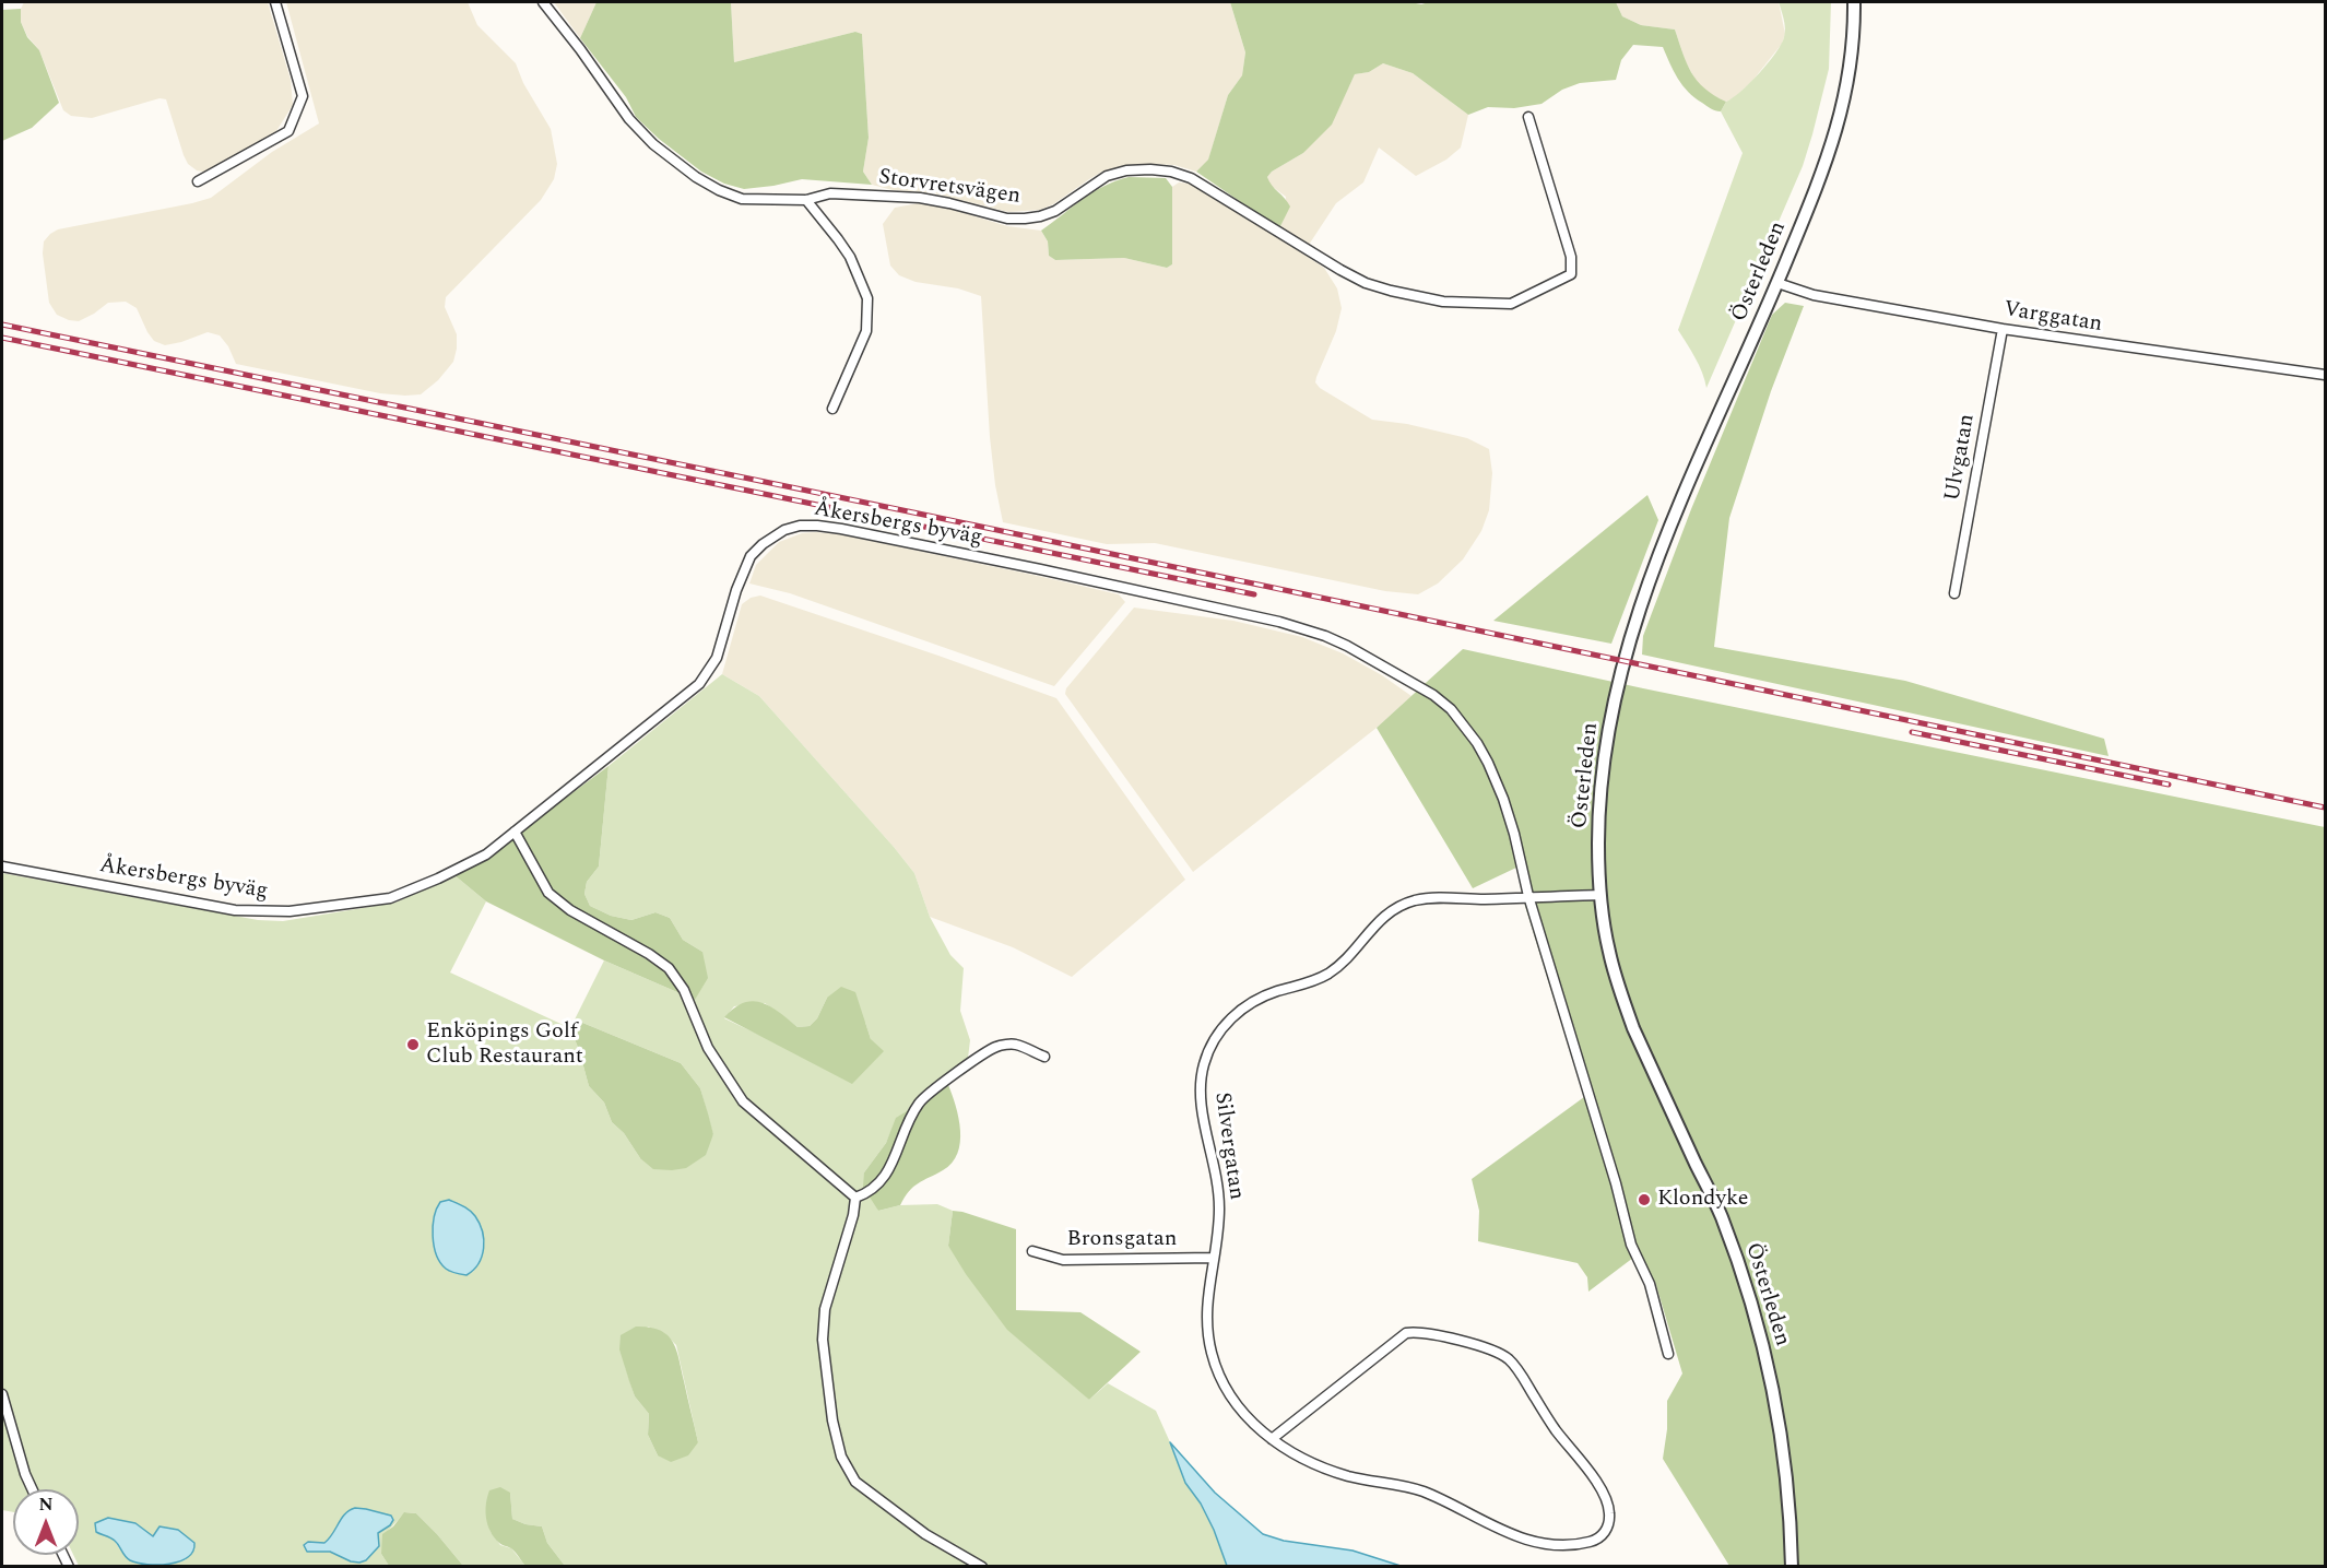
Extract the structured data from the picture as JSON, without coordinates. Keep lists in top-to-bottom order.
{
  "streets": {
    "street": [
      "Storvretsvägen",
      "Österleden",
      "Varggatan",
      "Ulvgatan",
      "Åkersbergs byväg",
      "Silvergatan",
      "Bronsgatan"
    ]
  },
  "crossings": [
    ["Österleden", "Varggatan"],
    ["Österleden", "Silvergatan"],
    ["Varggatan", "Ulvgatan"],
    ["Åkersbergs byväg", "Silvergatan"],
    ["Silvergatan", "Bronsgatan"]
  ],
  "places": ["Enköpings Golf Club Restaurant", "Klondyke"],
  "north": "top"
}
